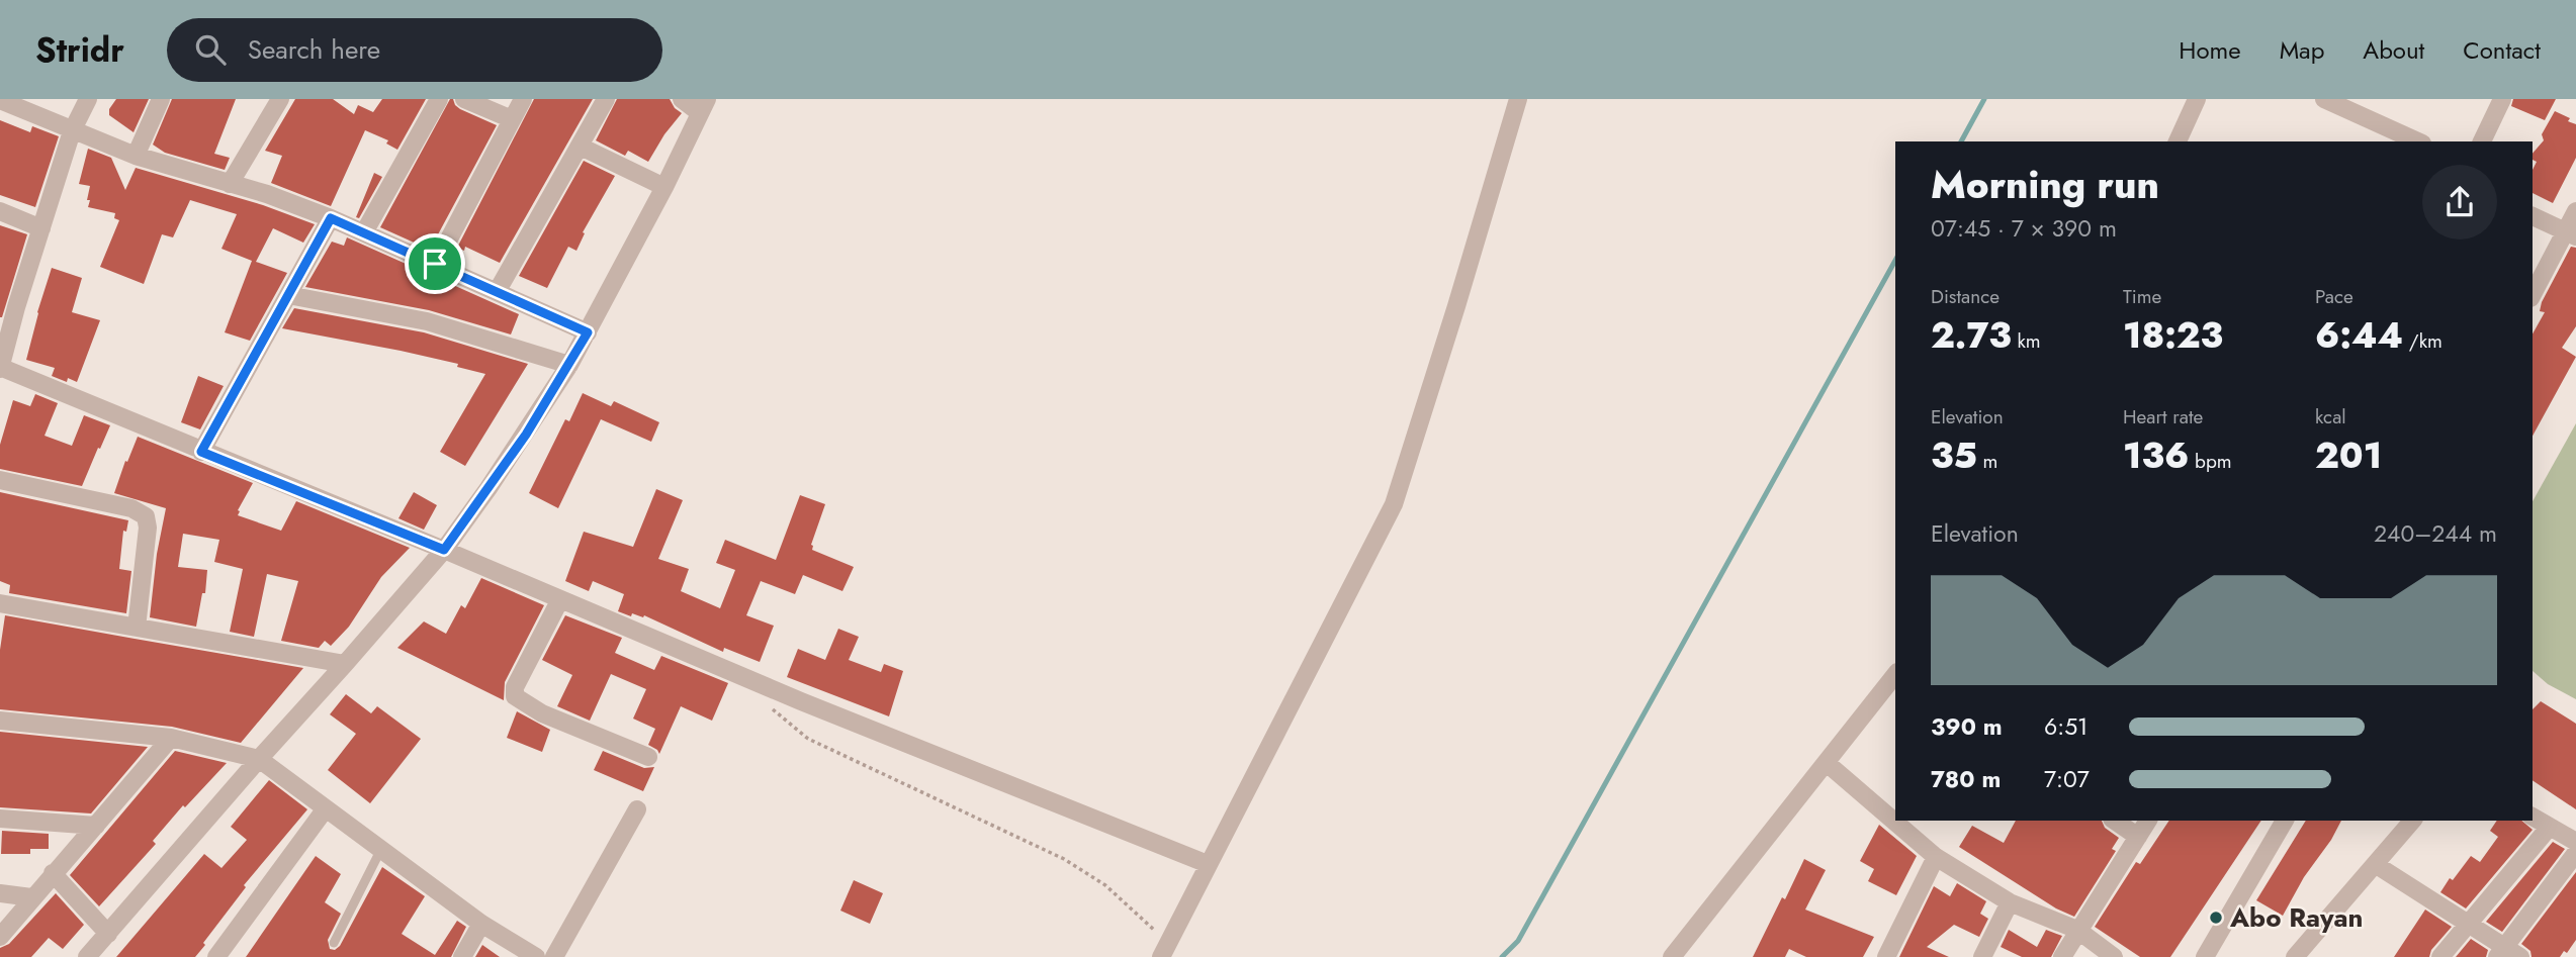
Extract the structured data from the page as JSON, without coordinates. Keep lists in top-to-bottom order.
{
  "places": ["Abo Rayan"],
  "page": {
    "header": "Stridr",
    "search": "Search here",
    "nav": [
      "Home",
      "Map",
      "About",
      "Contact"
    ],
    "heading": ["Morning run", "07:45 · 7 × 390 m"],
    "stats": [
      ["Distance", "2.73 km"],
      ["Time", "18:23"],
      ["Pace", "6:44 /km"],
      ["Elevation", "35 m"],
      ["Heart rate", "136 bpm"],
      ["kcal", "201"]
    ],
    "chart": ["Elevation", "240–244 m"],
    "list": [
      {
        "name": "390 m",
        "note": "6:51"
      },
      {
        "name": "780 m",
        "note": "7:07"
      }
    ]
  }
}
